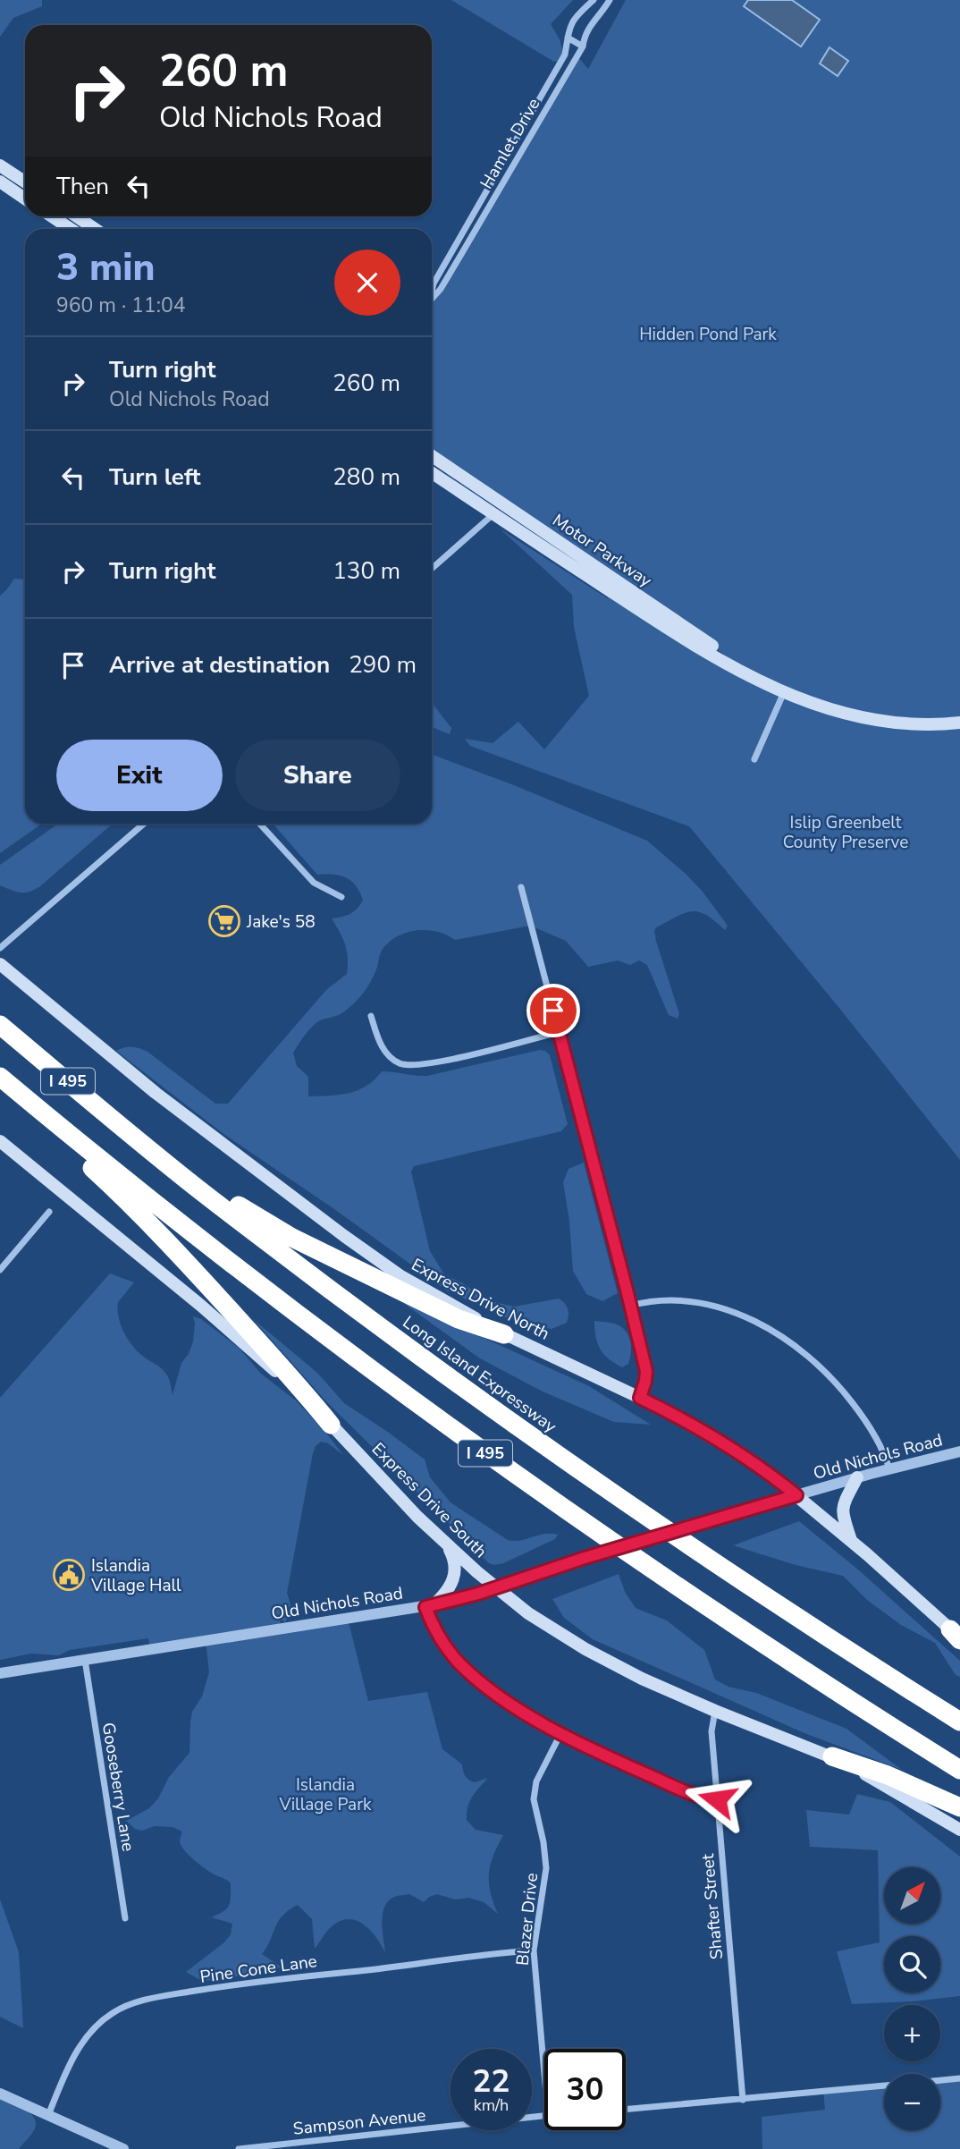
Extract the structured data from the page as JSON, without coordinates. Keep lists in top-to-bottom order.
{
  "streets": {
    "highway": ["I 495", "Long Island Expressway"],
    "main road": ["Motor Parkway", "Express Drive North", "Express Drive South"],
    "street": [
      "Hamlet Drive",
      "Old Nichols Road",
      "Gooseberry Lane",
      "Shafter Street",
      "Blazer Drive",
      "Pine Cone Lane",
      "Sampson Avenue"
    ]
  },
  "crossings": [
    ["Express Drive North", "Old Nichols Road"],
    ["Old Nichols Road", "Express Drive South"],
    ["Old Nichols Road", "Gooseberry Lane"],
    ["Express Drive South", "Shafter Street"],
    ["Blazer Drive", "Pine Cone Lane"]
  ],
  "parks": ["Hidden Pond Park", "Islip Greenbelt County Preserve", "Islandia Village Park"],
  "places": {
    "supermarket": ["Jake's 58"],
    "public building": ["Islandia Village Hall"]
  },
  "north": "top right",
  "page": {
    "turn": ["260 m", "Old Nichols Road"],
    "then": "Then",
    "heading": ["3 min", "960 m · 11:04"],
    "list": [
      {
        "name": "Turn right",
        "note": "Old Nichols Road",
        "value": "260 m"
      },
      {
        "name": "Turn left",
        "value": "280 m"
      },
      {
        "name": "Turn right",
        "value": "130 m"
      },
      {
        "name": "Arrive at destination",
        "value": "290 m"
      }
    ],
    "buttons": ["Exit", "Share"],
    "map_buttons": ["+", "−"],
    "speed": "22 km/h",
    "limit": "30"
  }
}
